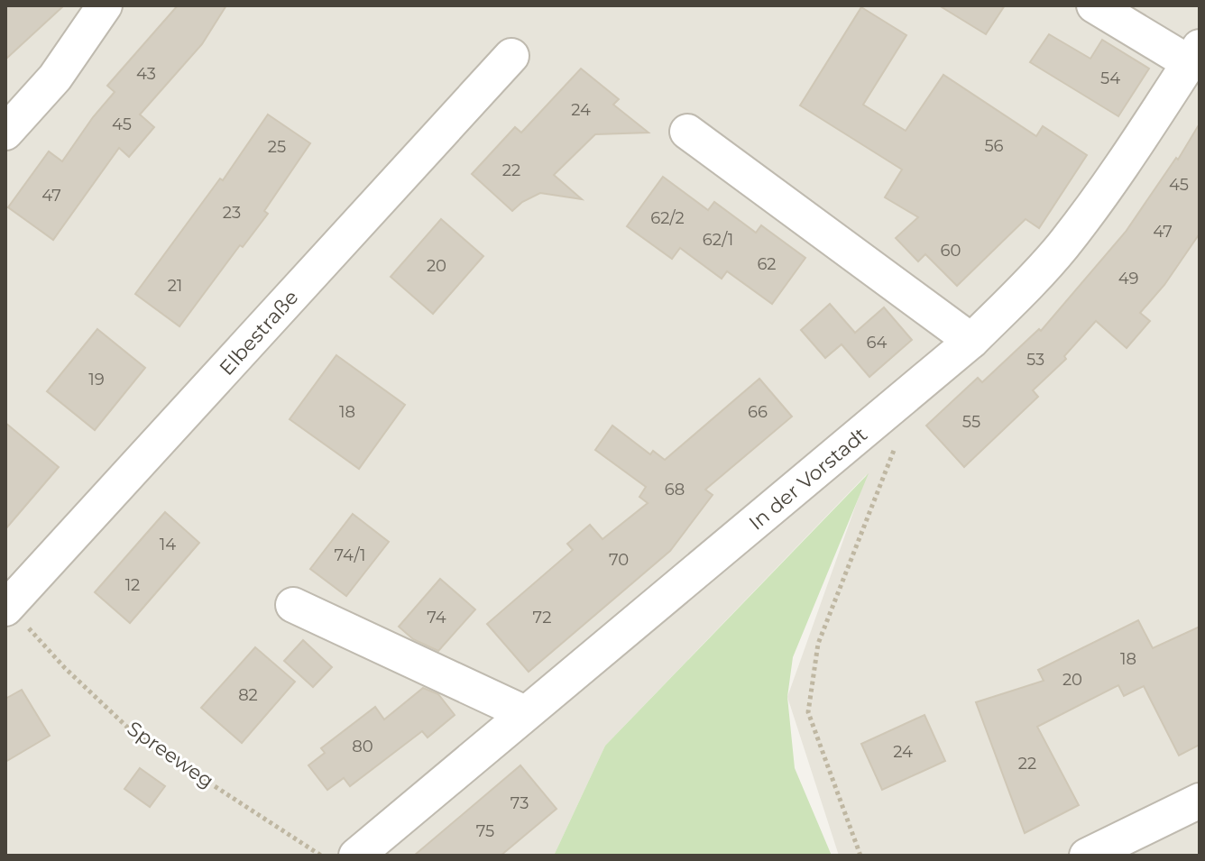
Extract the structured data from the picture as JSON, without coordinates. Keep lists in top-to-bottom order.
{
  "streets": {
    "street": ["Elbestraße", "In der Vorstadt"],
    "path": ["Spreeweg"]
  },
  "crossings": [
    ["Elbestraße", "Spreeweg"]
  ],
  "house_numbers": [
    "43",
    "54",
    "24",
    "45",
    "56",
    "25",
    "22",
    "45",
    "47",
    "23",
    "62/2",
    "47",
    "62/1",
    "60",
    "62",
    "20",
    "49",
    "21",
    "64",
    "53",
    "19",
    "18",
    "66",
    "55",
    "68",
    "14",
    "74/1",
    "70",
    "12",
    "74",
    "72",
    "18",
    "20",
    "82",
    "80",
    "24",
    "22",
    "73",
    "75"
  ]
}
